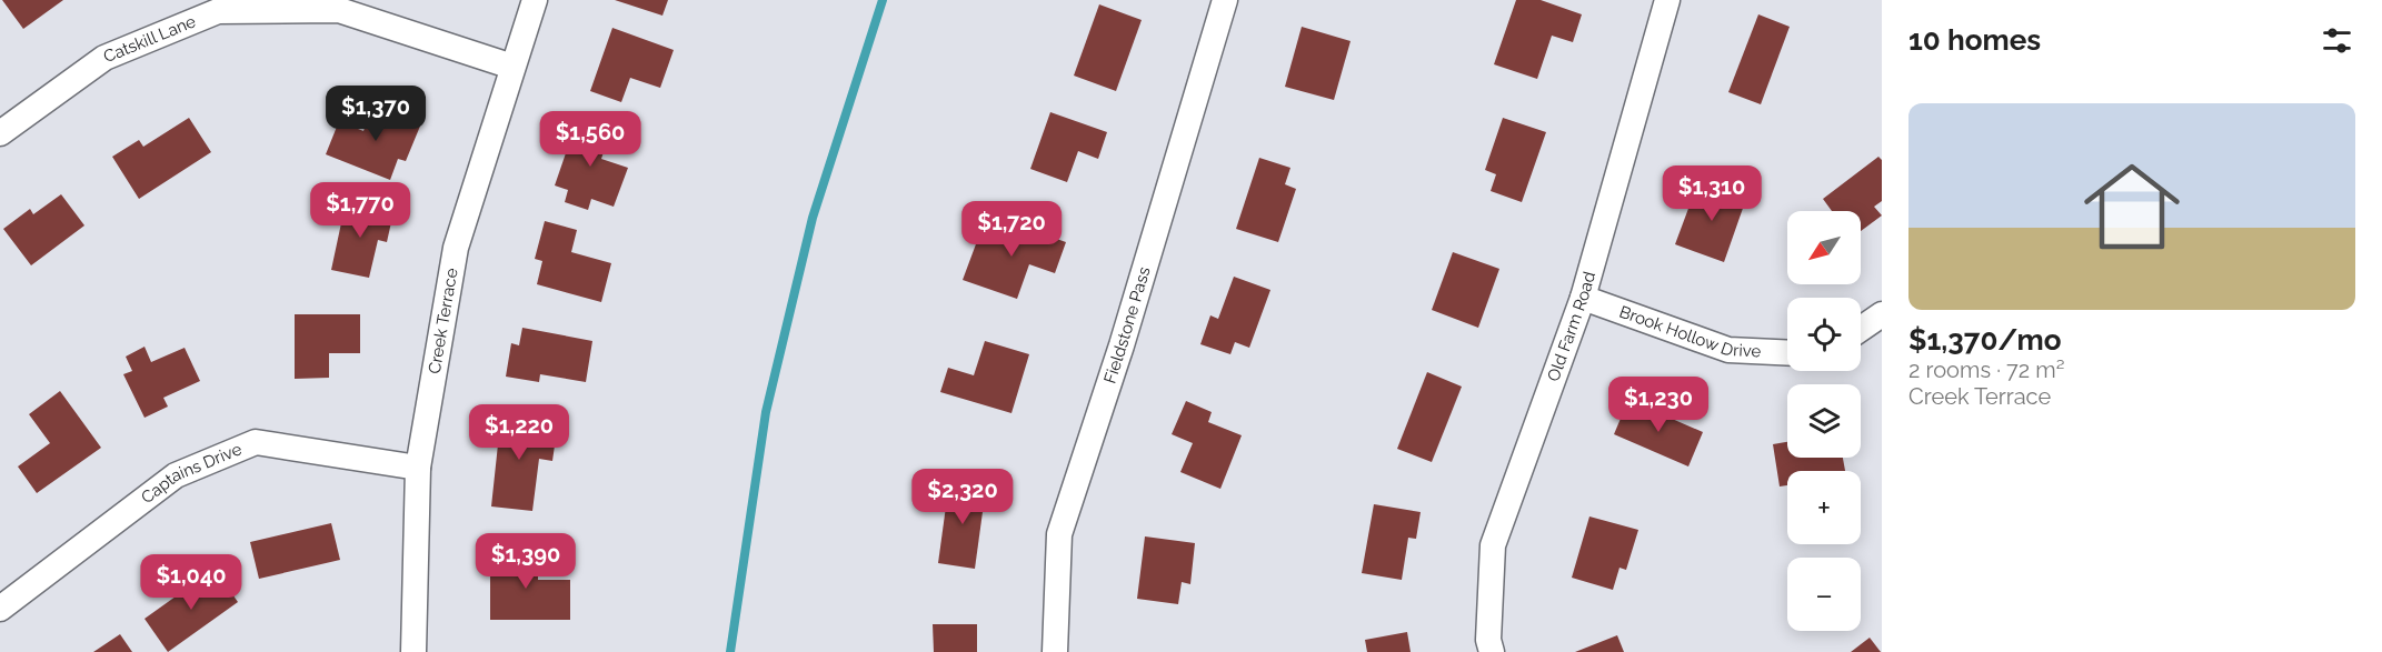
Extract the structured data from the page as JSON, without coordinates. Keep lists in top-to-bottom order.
{
  "streets": {
    "street": [
      "Catskill Lane",
      "Creek Terrace",
      "Fieldstone Pass",
      "Old Farm Road",
      "Brook Hollow Drive",
      "Captains Drive"
    ]
  },
  "crossings": [
    ["Catskill Lane", "Creek Terrace"],
    ["Creek Terrace", "Captains Drive"],
    ["Old Farm Road", "Brook Hollow Drive"]
  ],
  "north": "bottom left",
  "page": {
    "heading": "10 homes",
    "list": [
      {
        "name": "$1,370/mo",
        "note": "2 rooms · 72 m² · Creek Terrace"
      }
    ],
    "price": [
      "$1,370",
      "$1,560",
      "$1,310",
      "$1,770",
      "$1,720",
      "$1,230",
      "$1,220",
      "$2,320",
      "$1,390",
      "$1,040"
    ],
    "map_buttons": ["+", "−"]
  }
}
